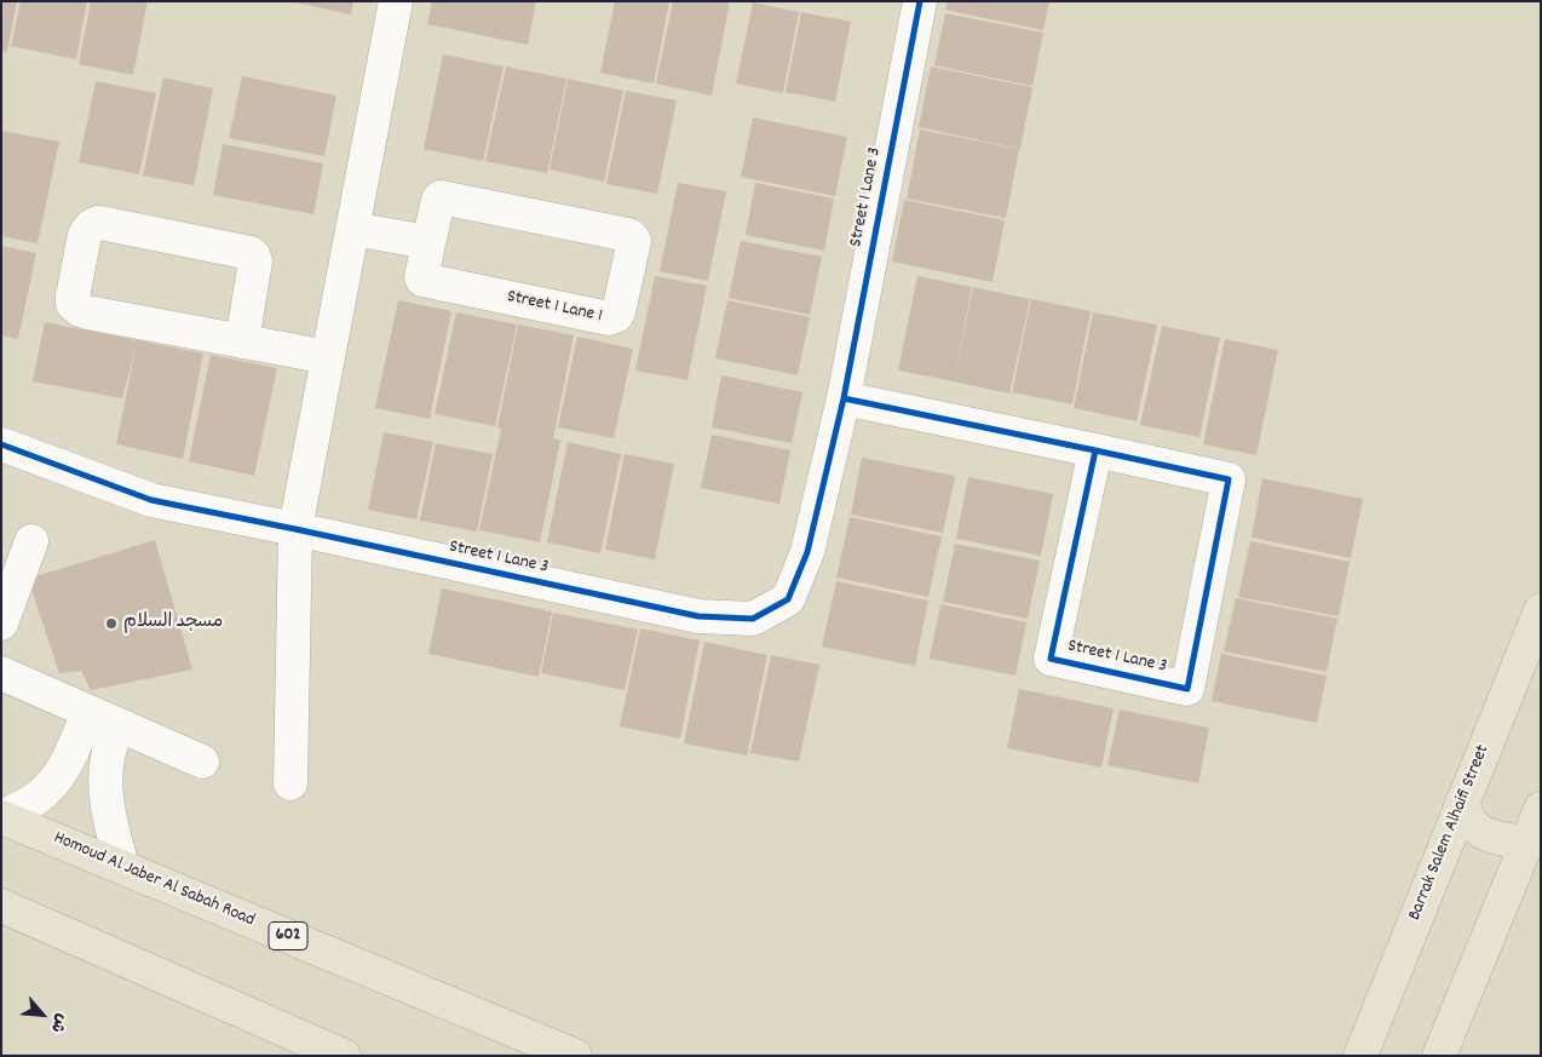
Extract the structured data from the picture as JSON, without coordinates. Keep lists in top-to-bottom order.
{
  "streets": {
    "main road": ["Barrak Salem Alhaifi Street", "Homoud Al Jaber Al Sabah Road", "602"],
    "street": ["Street 1 Lane 3", "Street 1 Lane 1"]
  },
  "places": ["مسجد السلام"],
  "north": "bottom right"
}
